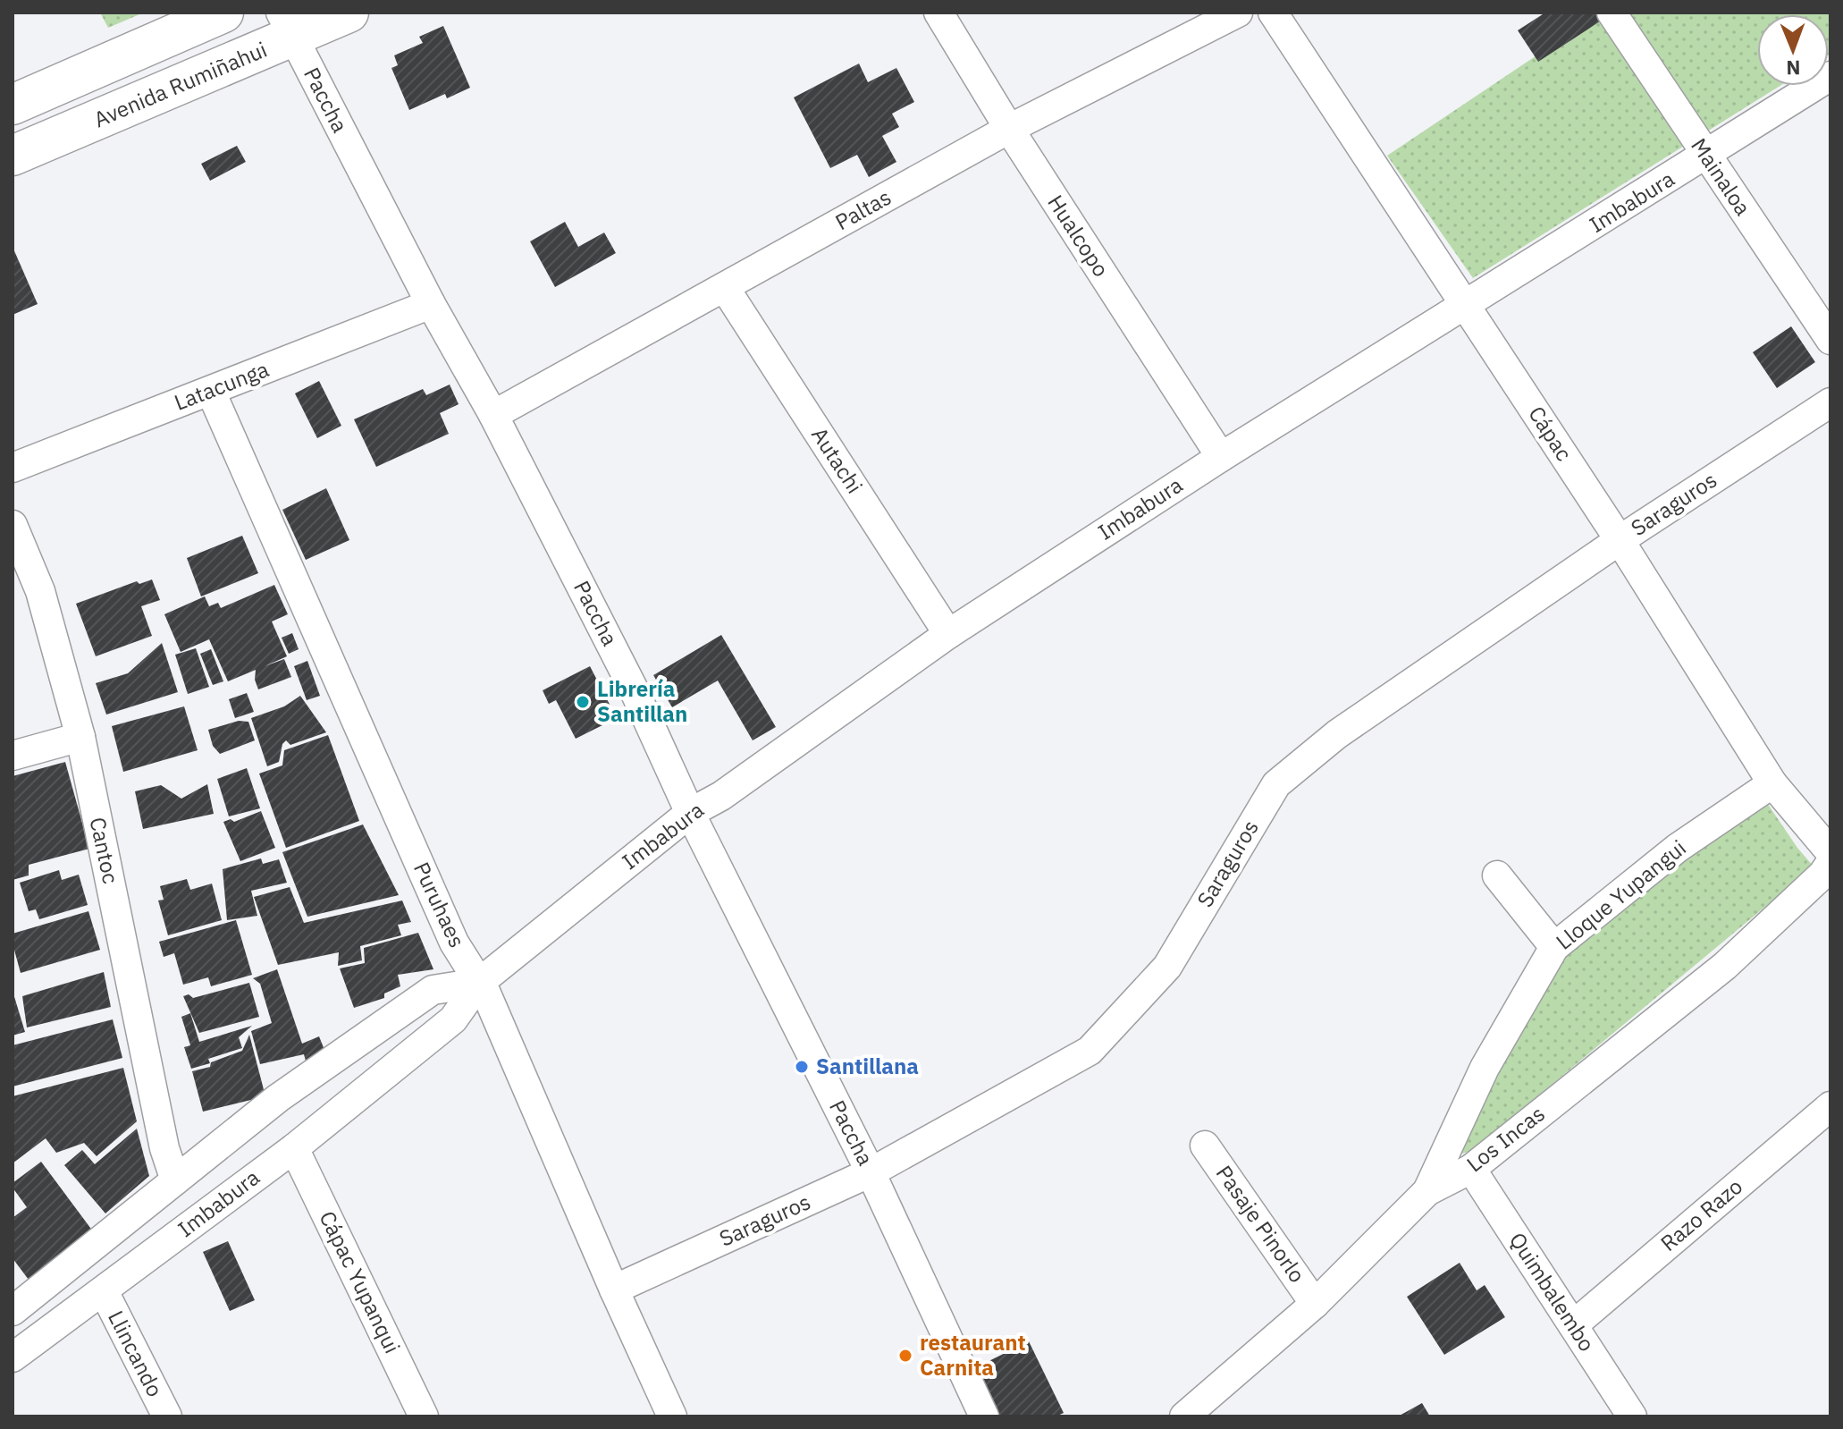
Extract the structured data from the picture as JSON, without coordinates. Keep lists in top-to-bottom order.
{
  "streets": {
    "main road": ["Avenida Rumiñahui"],
    "street": [
      "Paccha",
      "Mainaloa",
      "Imbabura",
      "Paltas",
      "Hualcopo",
      "Latacunga",
      "Cápac",
      "Autachi",
      "Saraguros",
      "Cantoc",
      "Lloque Yupangui",
      "Puruhaes",
      "Los Incas",
      "Razo Razo",
      "Pasaje Pinorlo",
      "Cápac Yupanqui",
      "Quimbalembo",
      "Llincando"
    ]
  },
  "crossings": [
    ["Avenida Rumiñahui", "Paccha"],
    ["Paccha", "Imbabura"],
    ["Paccha", "Paltas"],
    ["Paccha", "Latacunga"],
    ["Paccha", "Saraguros"],
    ["Mainaloa", "Imbabura"],
    ["Imbabura", "Hualcopo"],
    ["Imbabura", "Cápac"],
    ["Imbabura", "Autachi"],
    ["Imbabura", "Cantoc"],
    ["Imbabura", "Puruhaes"],
    ["Imbabura", "Cápac Yupanqui"],
    ["Imbabura", "Llincando"],
    ["Paltas", "Hualcopo"],
    ["Paltas", "Autachi"],
    ["Latacunga", "Puruhaes"],
    ["Cápac", "Saraguros"],
    ["Cápac", "Lloque Yupangui"],
    ["Saraguros", "Puruhaes"],
    ["Lloque Yupangui", "Los Incas"],
    ["Los Incas", "Pasaje Pinorlo"],
    ["Los Incas", "Quimbalembo"],
    ["Razo Razo", "Quimbalembo"]
  ],
  "places": ["Librería Santillan", "Santillana", "restaurant Carnita"],
  "north": "bottom"
}
